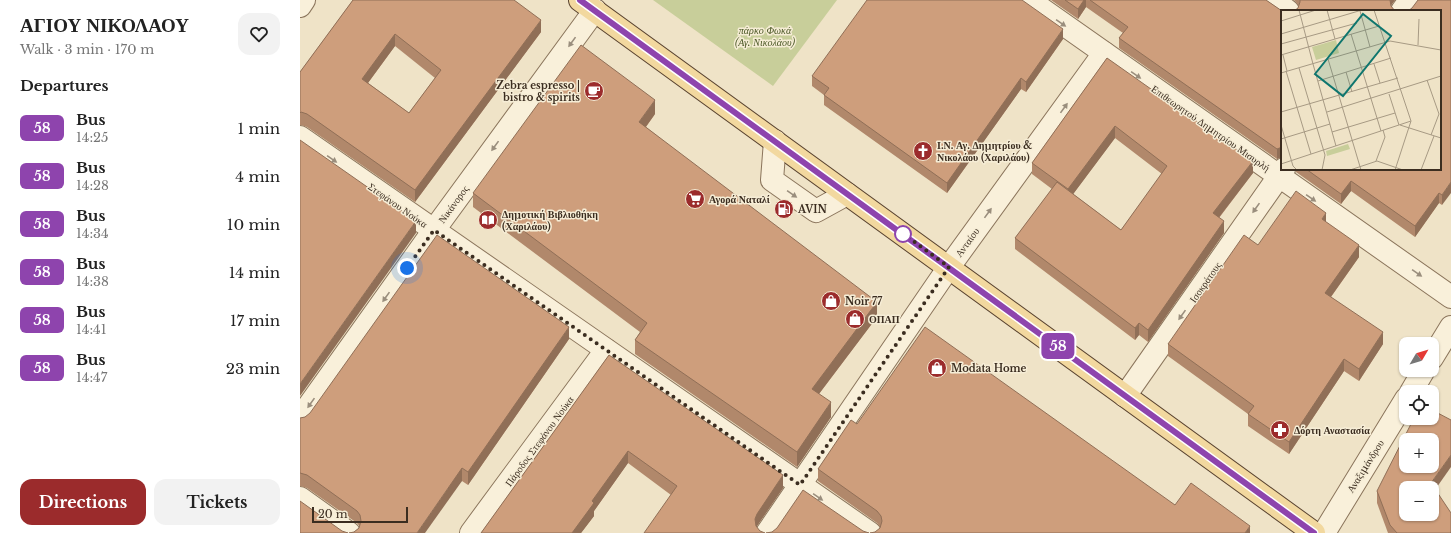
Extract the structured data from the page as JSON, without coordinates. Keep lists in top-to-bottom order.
{
  "streets": {
    "street": [
      "Επιθεωρητού Δημητρίου Μισυρλή",
      "Νικάνορος",
      "Στεφάνου Νούκα",
      "Ανταίου",
      "Ισοκράτους",
      "Πάροδος Στεφάνου Νούκα",
      "Αναξιμάνδρου"
    ]
  },
  "crossings": [
    ["Επιθεωρητού Δημητρίου Μισυρλή", "Ανταίου"],
    ["Επιθεωρητού Δημητρίου Μισυρλή", "Ισοκράτους"],
    ["Νικάνορος", "Στεφάνου Νούκα"],
    ["Στεφάνου Νούκα", "Ανταίου"],
    ["Στεφάνου Νούκα", "Πάροδος Στεφάνου Νούκα"]
  ],
  "one_way": [
    "Επιθεωρητού Δημητρίου Μισυρλή",
    "Νικάνορος",
    "Στεφάνου Νούκα",
    "Ανταίου",
    "Ισοκράτους"
  ],
  "parks": ["πάρκο Φωκά (Αγ. Νικολάου)"],
  "places": {
    "cafe": ["Zebra espresso | bistro & spirits"],
    "church": ["Ι.Ν. Αγ. Δημητρίου & Νικολάου (Χαριλάου)"],
    "supermarket": ["Αγορά Ναταλί"],
    "fuel station": ["AVIN"],
    "library": ["Δημοτική Βιβλιοθήκη (Χαριλάου)"],
    "shop": ["Noir 77", "ΟΠΑΠ", "Modata Home"],
    "pharmacy": ["Δόρτη Αναστασία"]
  },
  "lines": ["bus line 58"],
  "scale_bar": "20 m",
  "north": "top right",
  "page": {
    "heading": [
      ["ΑΓΙΟΥ ΝΙΚΟΛΑΟΥ", "Walk · 3 min · 170 m"],
      "Departures"
    ],
    "on_map": "58",
    "list": [
      {
        "mark": "58",
        "name": "Bus",
        "note": "14:25",
        "value": "1 min"
      },
      {
        "mark": "58",
        "name": "Bus",
        "note": "14:28",
        "value": "4 min"
      },
      {
        "mark": "58",
        "name": "Bus",
        "note": "14:34",
        "value": "10 min"
      },
      {
        "mark": "58",
        "name": "Bus",
        "note": "14:38",
        "value": "14 min"
      },
      {
        "mark": "58",
        "name": "Bus",
        "note": "14:41",
        "value": "17 min"
      },
      {
        "mark": "58",
        "name": "Bus",
        "note": "14:47",
        "value": "23 min"
      }
    ],
    "map_buttons": ["+", "−"],
    "buttons": ["Directions", "Tickets"],
    "scale": "20 m"
  }
}
